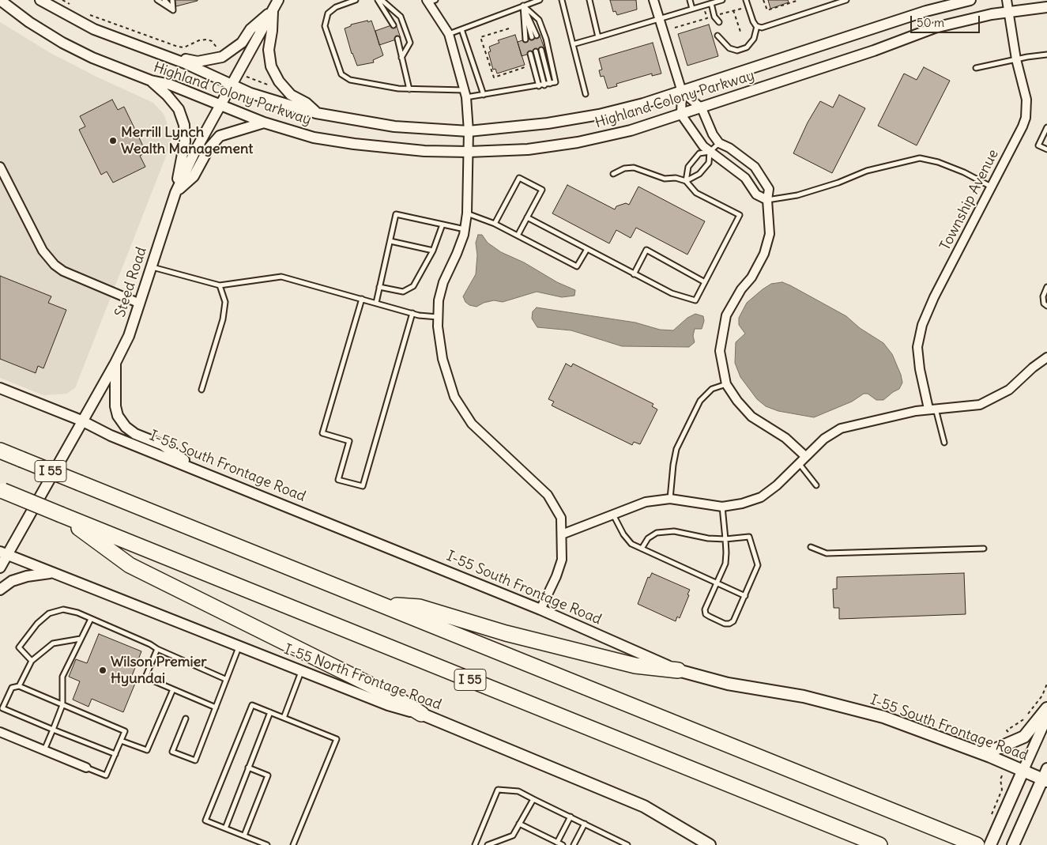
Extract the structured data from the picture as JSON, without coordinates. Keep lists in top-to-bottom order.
{
  "streets": {
    "highway": ["I 55"],
    "main road": ["I-55 South Frontage Road", "I-55 North Frontage Road"],
    "street": ["Highland Colony Parkway", "Township Avenue", "Steed Road"]
  },
  "crossings": [
    ["Highland Colony Parkway", "Township Avenue"],
    ["Highland Colony Parkway", "Steed Road"],
    ["Steed Road", "I-55 South Frontage Road"],
    ["Steed Road", "I-55 North Frontage Road"]
  ],
  "places": ["Merrill Lynch Wealth Management", "Wilson Premier Hyundai"],
  "scale_bar": "50 m"
}
